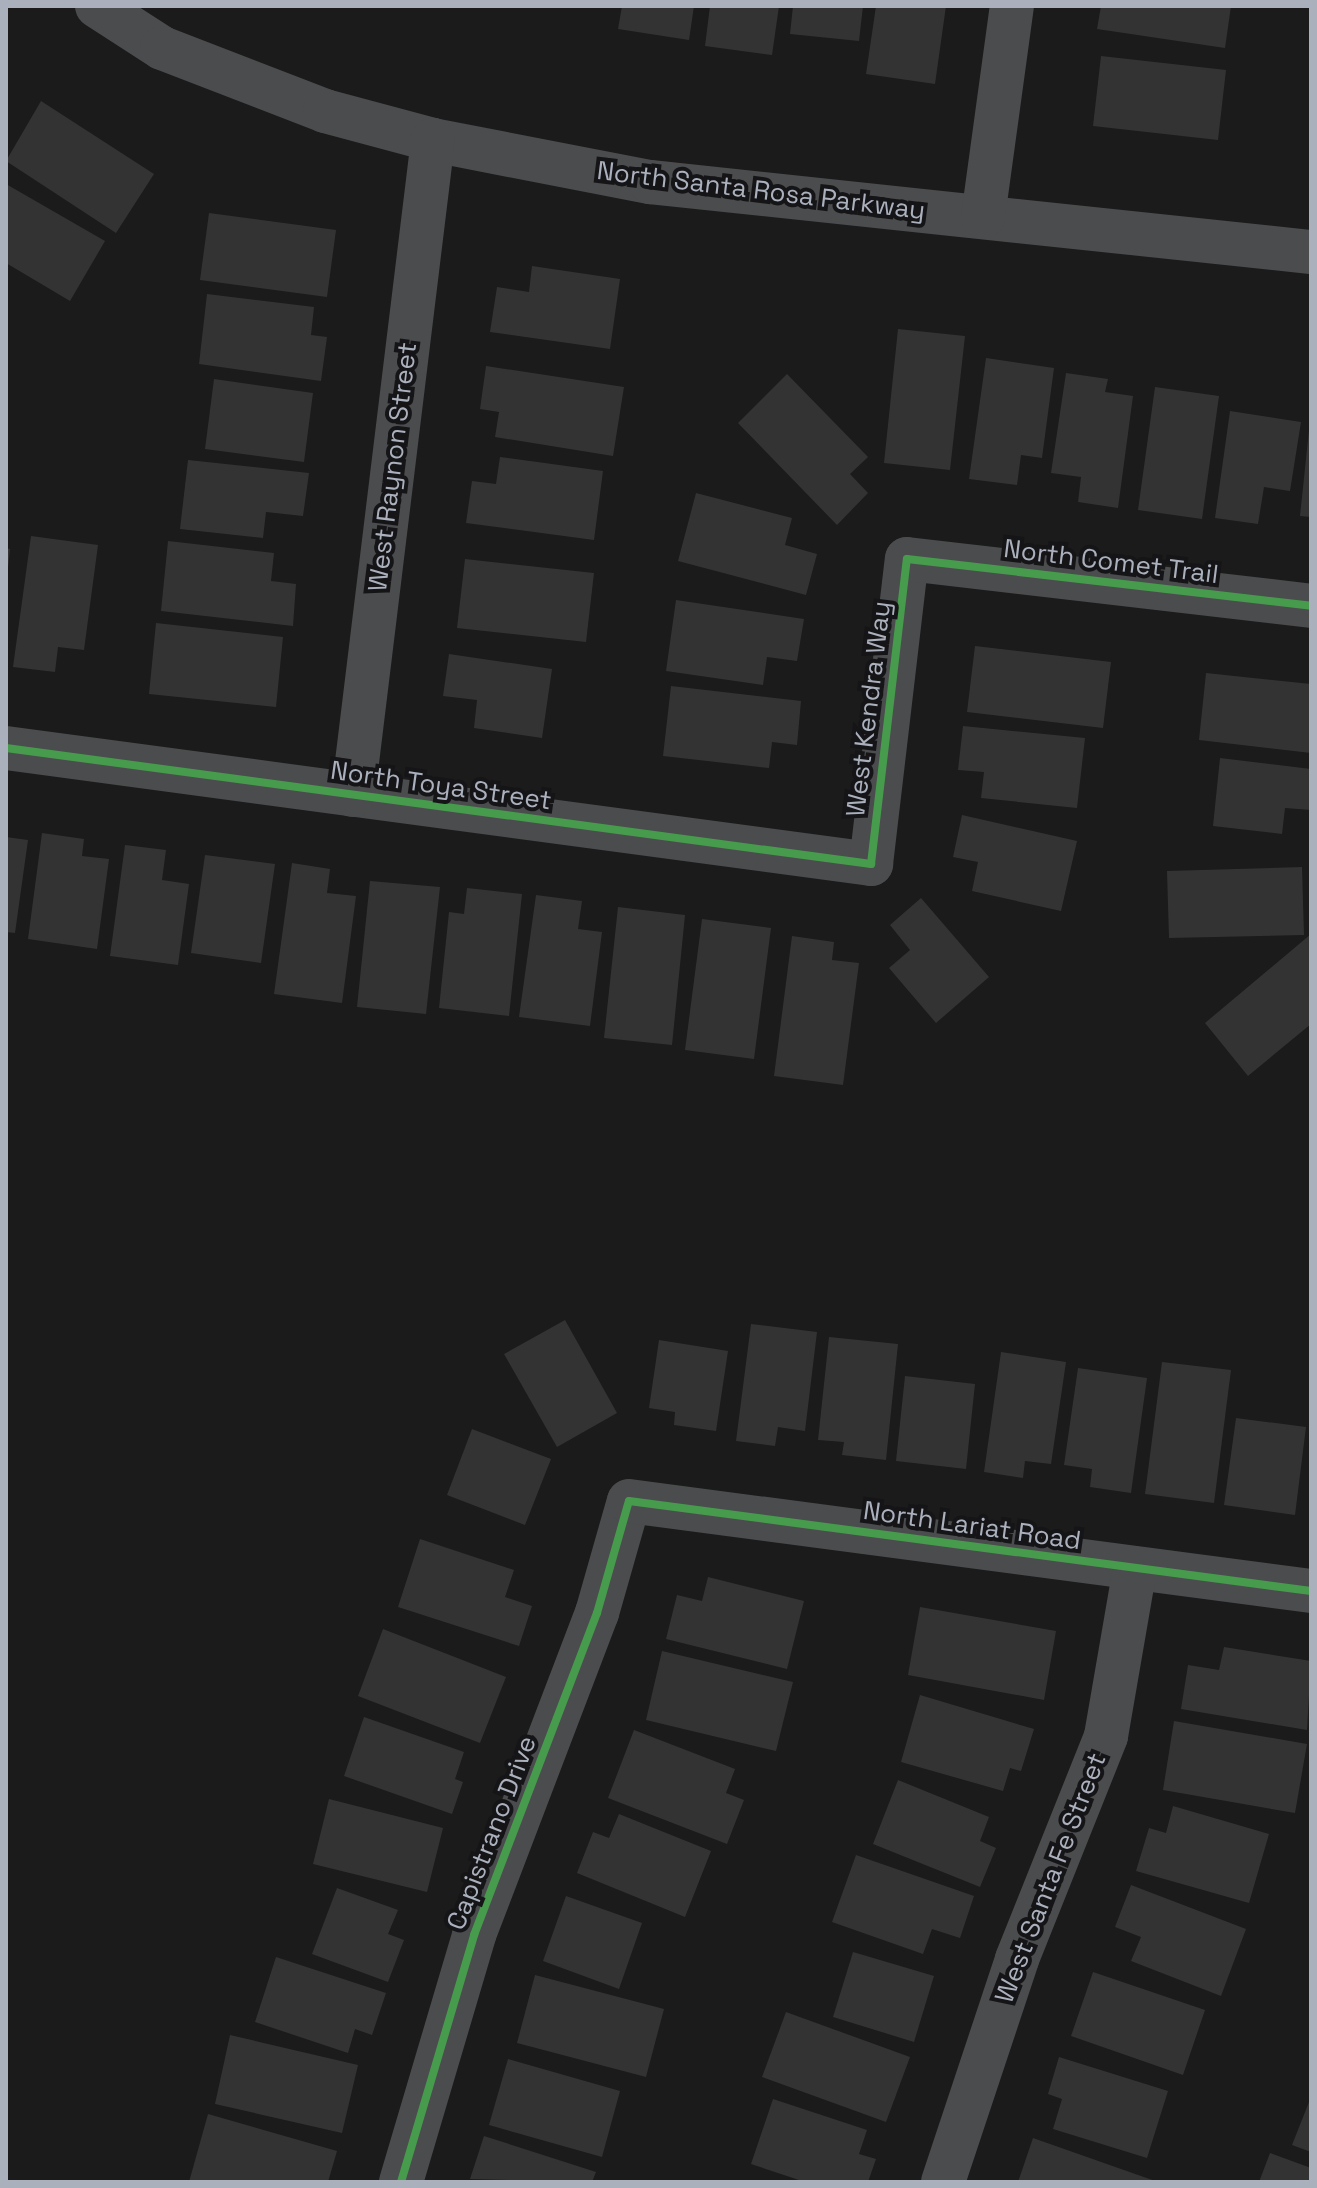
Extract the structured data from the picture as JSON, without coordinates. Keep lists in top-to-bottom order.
{
  "streets": {
    "street": [
      "North Santa Rosa Parkway",
      "West Raynon Street",
      "North Comet Trail",
      "West Kendra Way",
      "North Toya Street",
      "North Lariat Road",
      "Capistrano Drive",
      "West Santa Fe Street"
    ]
  },
  "crossings": [
    ["North Santa Rosa Parkway", "West Raynon Street"],
    ["West Raynon Street", "North Toya Street"],
    ["North Comet Trail", "West Kendra Way"],
    ["West Kendra Way", "North Toya Street"],
    ["North Lariat Road", "Capistrano Drive"],
    ["North Lariat Road", "West Santa Fe Street"]
  ]
}
